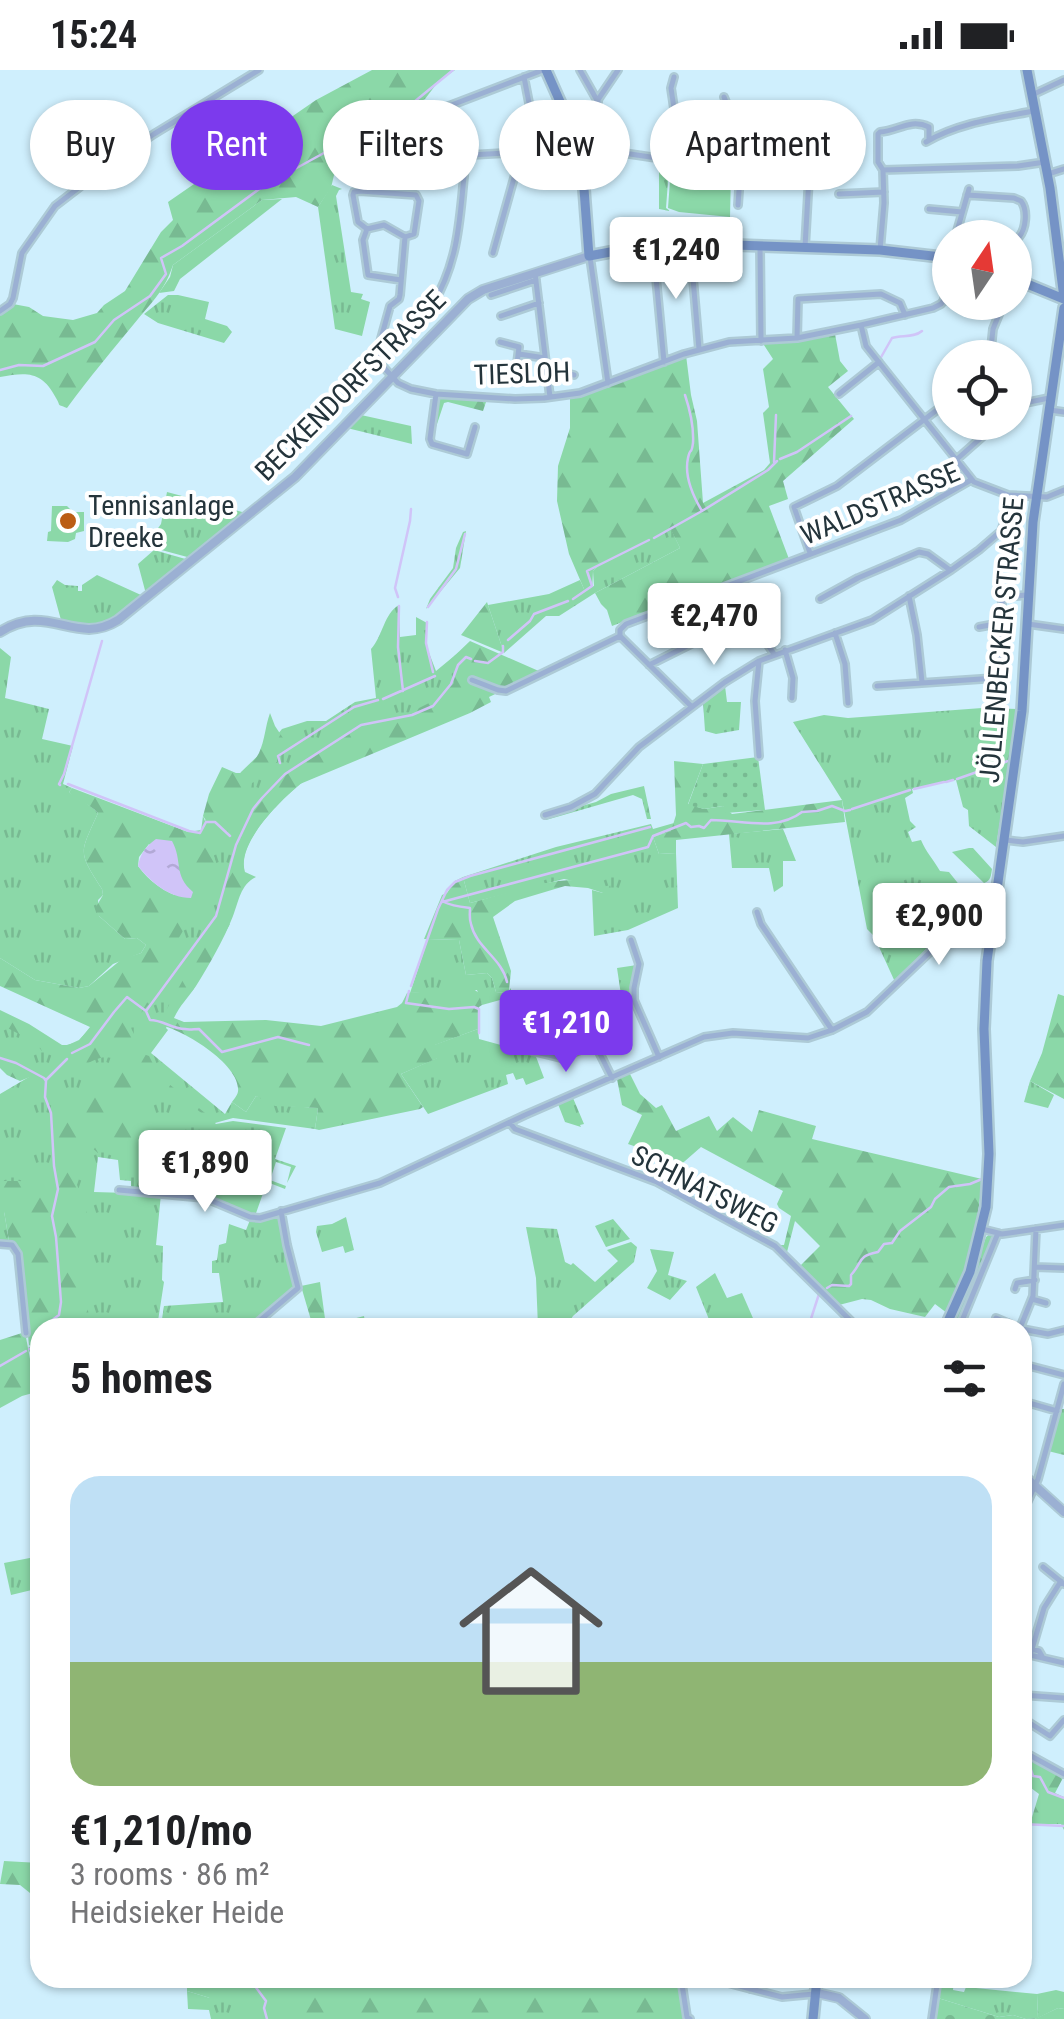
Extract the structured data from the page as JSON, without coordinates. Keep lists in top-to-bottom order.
{
  "streets": {
    "main road": ["BECKENDORFSTRASSE", "JÖLLENBECKER STRASSE"],
    "street": ["TIESLOH", "WALDSTRASSE", "SCHNATSWEG"]
  },
  "crossings": [
    ["TIESLOH", "BECKENDORFSTRASSE"],
    ["WALDSTRASSE", "JÖLLENBECKER STRASSE"]
  ],
  "places": ["Tennisanlage Dreeke"],
  "north": "top",
  "page": {
    "status": "15:24",
    "chip": [
      "Buy",
      "Rent",
      "Filters",
      "New",
      "Apartment"
    ],
    "price": [
      "€1,240",
      "€2,470",
      "€2,900",
      "€1,210",
      "€1,890"
    ],
    "heading": "5 homes",
    "list": [
      {
        "name": "€1,210/mo",
        "note": "3 rooms · 86 m² · Heidsieker Heide"
      }
    ]
  }
}
